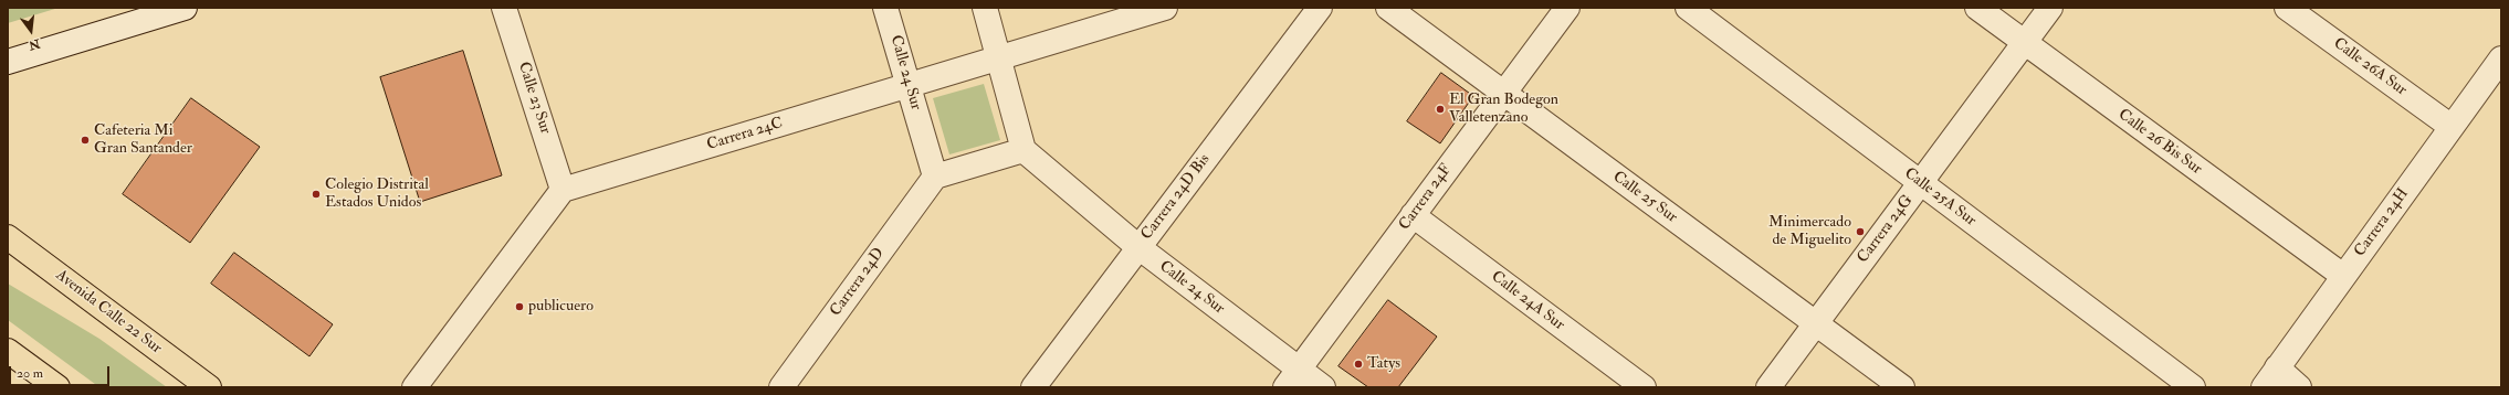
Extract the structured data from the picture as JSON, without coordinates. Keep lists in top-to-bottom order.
{
  "streets": {
    "main road": ["Avenida Calle 22 Sur"],
    "street": [
      "Calle 26A Sur",
      "Calle 24 Sur",
      "Calle 23 Sur",
      "Carrera 24C",
      "Calle 26 Bis Sur",
      "Carrera 24D Bis",
      "Carrera 24F",
      "Calle 25 Sur",
      "Calle 25A Sur",
      "Carrera 24H",
      "Carrera 24G",
      "Carrera 24D",
      "Calle 24A Sur"
    ]
  },
  "crossings": [
    ["Calle 26A Sur", "Carrera 24H"],
    ["Calle 24 Sur", "Carrera 24C"],
    ["Calle 24 Sur", "Carrera 24D Bis"],
    ["Calle 24 Sur", "Carrera 24F"],
    ["Calle 24 Sur", "Carrera 24D"],
    ["Calle 23 Sur", "Carrera 24C"],
    ["Calle 26 Bis Sur", "Carrera 24H"],
    ["Calle 26 Bis Sur", "Carrera 24G"],
    ["Carrera 24F", "Calle 25 Sur"],
    ["Carrera 24F", "Calle 24A Sur"],
    ["Calle 25 Sur", "Carrera 24G"],
    ["Calle 25A Sur", "Carrera 24G"]
  ],
  "places": [
    "El Gran Bodegon Valletenzano",
    "Cafeteria Mi Gran Santander",
    "Colegio Distrital Estados Unidos",
    "Minimercado de Miguelito",
    "publicuero",
    "Tatys"
  ],
  "scale_bar": "20 m",
  "north": "bottom"
}
